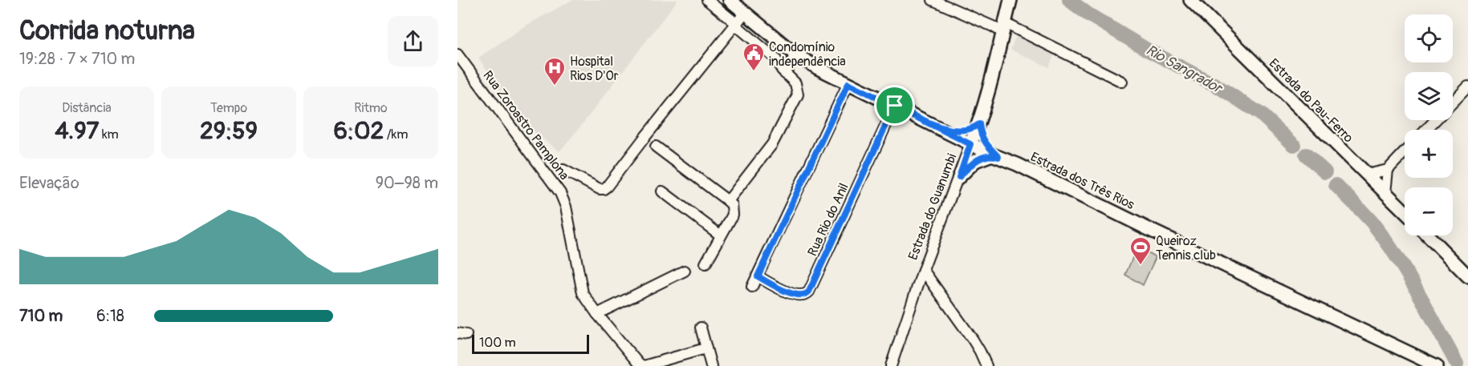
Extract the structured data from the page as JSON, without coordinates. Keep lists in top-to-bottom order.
{
  "streets": {
    "main road": ["Estrada do Pau-Ferro", "Estrada dos Três Rios", "Estrada do Guanumbi"],
    "street": ["Rua Zoroastro Pamplona", "Rua Rio do Anil"]
  },
  "crossings": [
    ["Estrada dos Três Rios", "Estrada do Guanumbi"],
    ["Estrada dos Três Rios", "Rua Rio do Anil"]
  ],
  "water": ["Rio Sangrador"],
  "places": {
    "public building": ["Condomínio independência"],
    "hospital": ["Hospital Rios D'Or"],
    "sports": ["Queiroz Tennis club"]
  },
  "scale_bar": "100 m",
  "page": {
    "heading": ["Corrida noturna", "19:28 · 7 × 710 m"],
    "map_buttons": ["+", "−"],
    "stats": [
      ["Distância", "4.97 km"],
      ["Tempo", "29:59"],
      ["Ritmo", "6:02 /km"]
    ],
    "chart": ["Elevação", "90–98 m"],
    "list": [
      {
        "name": "710 m",
        "note": "6:18"
      }
    ],
    "scale": "100 m"
  }
}
